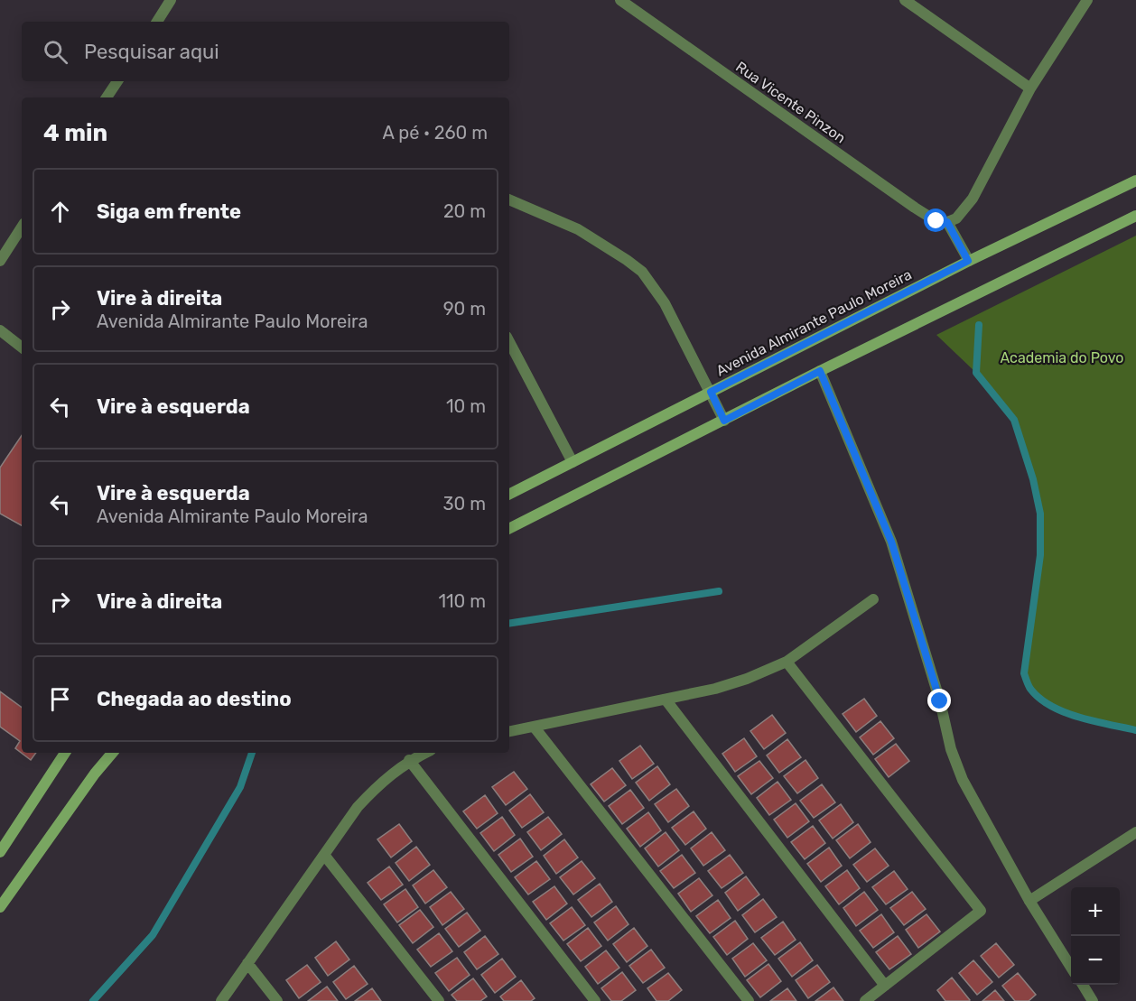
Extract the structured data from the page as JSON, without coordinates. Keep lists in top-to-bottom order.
{
  "streets": {
    "main road": ["Avenida Almirante Paulo Moreira"],
    "street": ["Rua Vicente Pinzon"]
  },
  "parks": ["Academia do Povo"],
  "page": {
    "search": "Pesquisar aqui",
    "heading": ["4 min", "A pé · 260 m"],
    "list": [
      ["Siga em frente", "20 m"],
      ["Vire à direita", "Avenida Almirante Paulo Moreira", "90 m"],
      ["Vire à esquerda", "10 m"],
      ["Vire à esquerda", "Avenida Almirante Paulo Moreira", "30 m"],
      ["Vire à direita", "110 m"],
      "Chegada ao destino"
    ],
    "map_buttons": ["+", "−"]
  }
}
